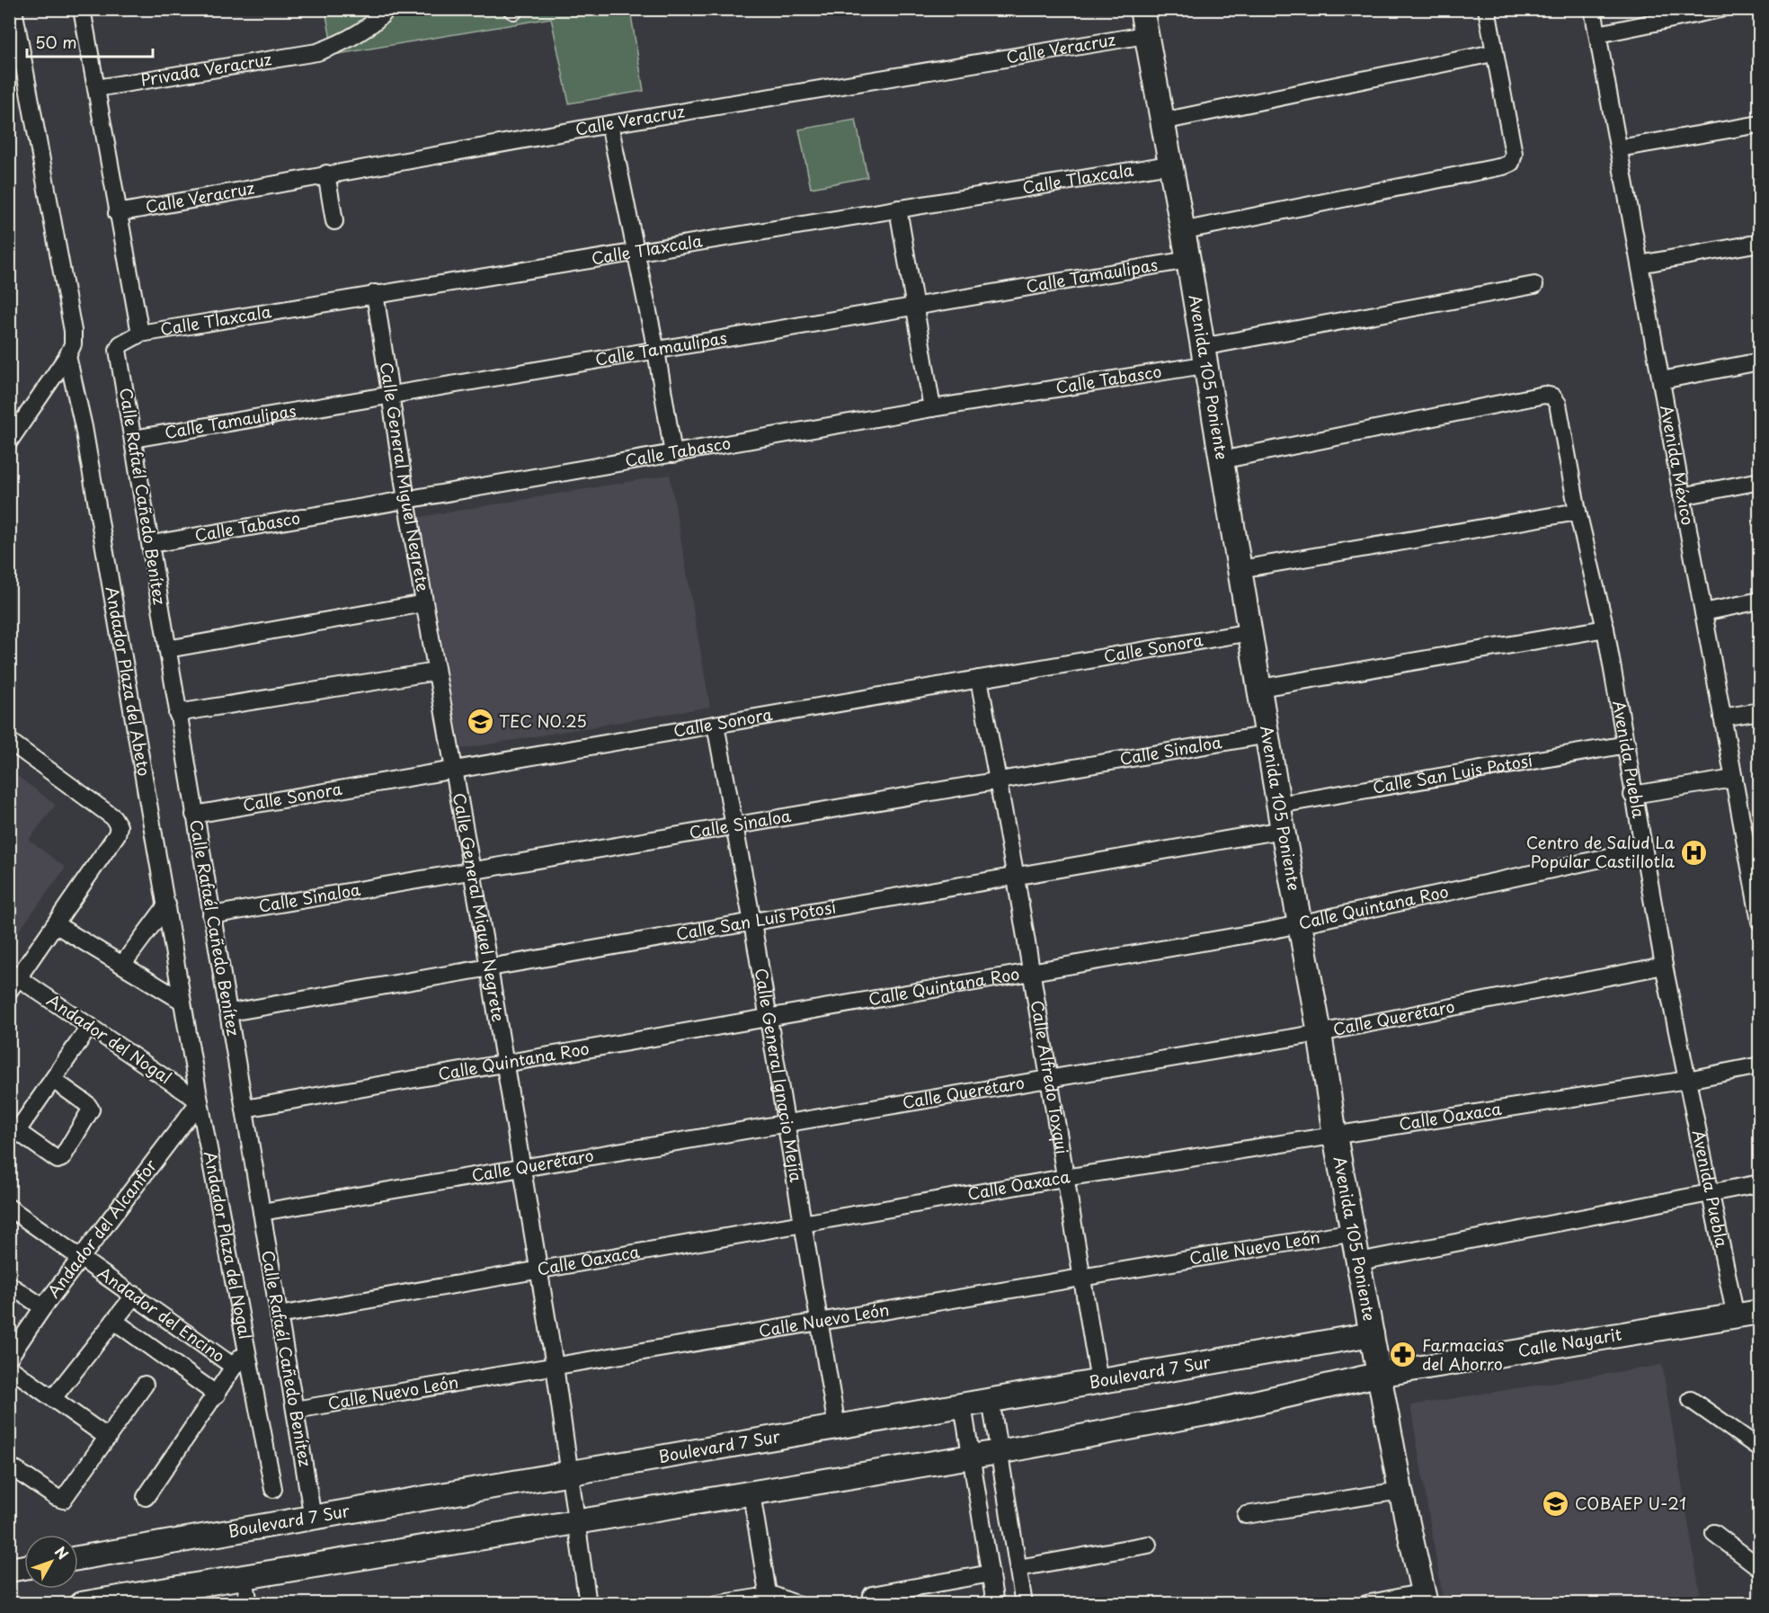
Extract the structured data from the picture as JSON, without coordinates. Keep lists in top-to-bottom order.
{
  "streets": {
    "street": [
      "Calle Veracruz",
      "Privada Veracruz",
      "Calle Tlaxcala",
      "Calle Tamaulipas",
      "Avenida 105 Poniente",
      "Calle Tabasco",
      "Avenida México",
      "Calle General Miguel Negrete",
      "Calle Rafaél Cañedo Benítez",
      "Calle Sonora",
      "Andador Plaza del Abeto",
      "Calle Sinaloa",
      "Avenida Puebla",
      "Calle San Luis Potosí",
      "Calle Quintana Roo",
      "Calle Querétaro",
      "Andador del Nogal",
      "Calle General Ignacio Mejía",
      "Calle Alfredo Toxqui",
      "Calle Oaxaca",
      "Andador del Alcanfor",
      "Andador Plaza del Nogal",
      "Calle Nuevo León",
      "Andador del Encino",
      "Calle Nayarit",
      "Boulevard 7 Sur"
    ]
  },
  "crossings": [
    ["Calle Veracruz", "Avenida 105 Poniente"],
    ["Calle Veracruz", "Calle Rafaél Cañedo Benítez"],
    ["Privada Veracruz", "Calle Rafaél Cañedo Benítez"],
    ["Calle Tlaxcala", "Avenida 105 Poniente"],
    ["Calle Tlaxcala", "Calle General Miguel Negrete"],
    ["Calle Tlaxcala", "Calle Rafaél Cañedo Benítez"],
    ["Calle Tamaulipas", "Avenida 105 Poniente"],
    ["Calle Tamaulipas", "Calle General Miguel Negrete"],
    ["Calle Tamaulipas", "Calle Rafaél Cañedo Benítez"],
    ["Avenida 105 Poniente", "Calle Tabasco"],
    ["Avenida 105 Poniente", "Calle Sonora"],
    ["Avenida 105 Poniente", "Calle Sinaloa"],
    ["Avenida 105 Poniente", "Avenida Puebla"],
    ["Avenida 105 Poniente", "Calle San Luis Potosí"],
    ["Avenida 105 Poniente", "Calle Quintana Roo"],
    ["Avenida 105 Poniente", "Calle Querétaro"],
    ["Avenida 105 Poniente", "Calle Oaxaca"],
    ["Avenida 105 Poniente", "Calle Nuevo León"],
    ["Avenida 105 Poniente", "Calle Nayarit"],
    ["Avenida 105 Poniente", "Boulevard 7 Sur"],
    ["Calle Tabasco", "Calle General Miguel Negrete"],
    ["Calle Tabasco", "Calle Rafaél Cañedo Benítez"],
    ["Calle General Miguel Negrete", "Calle Sonora"],
    ["Calle General Miguel Negrete", "Calle Sinaloa"],
    ["Calle General Miguel Negrete", "Calle San Luis Potosí"],
    ["Calle General Miguel Negrete", "Calle Quintana Roo"],
    ["Calle General Miguel Negrete", "Calle Querétaro"],
    ["Calle General Miguel Negrete", "Calle Oaxaca"],
    ["Calle General Miguel Negrete", "Calle Nuevo León"],
    ["Calle General Miguel Negrete", "Boulevard 7 Sur"],
    ["Calle Rafaél Cañedo Benítez", "Calle Sonora"],
    ["Calle Rafaél Cañedo Benítez", "Calle Sinaloa"],
    ["Calle Rafaél Cañedo Benítez", "Calle San Luis Potosí"],
    ["Calle Rafaél Cañedo Benítez", "Calle Quintana Roo"],
    ["Calle Rafaél Cañedo Benítez", "Calle Querétaro"],
    ["Calle Rafaél Cañedo Benítez", "Calle Oaxaca"],
    ["Calle Rafaél Cañedo Benítez", "Calle Nuevo León"],
    ["Calle Rafaél Cañedo Benítez", "Boulevard 7 Sur"],
    ["Calle Sonora", "Calle General Ignacio Mejía"],
    ["Calle Sonora", "Calle Alfredo Toxqui"],
    ["Andador Plaza del Abeto", "Andador Plaza del Nogal"],
    ["Calle Sinaloa", "Calle General Ignacio Mejía"],
    ["Calle Sinaloa", "Calle Alfredo Toxqui"],
    ["Avenida Puebla", "Calle San Luis Potosí"],
    ["Avenida Puebla", "Calle Quintana Roo"],
    ["Avenida Puebla", "Calle Querétaro"],
    ["Avenida Puebla", "Calle Oaxaca"],
    ["Avenida Puebla", "Calle Nayarit"],
    ["Calle San Luis Potosí", "Calle General Ignacio Mejía"],
    ["Calle San Luis Potosí", "Calle Alfredo Toxqui"],
    ["Calle Quintana Roo", "Calle General Ignacio Mejía"],
    ["Calle Quintana Roo", "Calle Alfredo Toxqui"],
    ["Calle Querétaro", "Calle General Ignacio Mejía"],
    ["Calle Querétaro", "Calle Alfredo Toxqui"],
    ["Andador del Nogal", "Andador del Alcanfor"],
    ["Andador del Nogal", "Andador Plaza del Nogal"],
    ["Calle General Ignacio Mejía", "Calle Oaxaca"],
    ["Calle General Ignacio Mejía", "Calle Nuevo León"],
    ["Calle General Ignacio Mejía", "Boulevard 7 Sur"],
    ["Calle Alfredo Toxqui", "Calle Oaxaca"],
    ["Calle Alfredo Toxqui", "Calle Nuevo León"],
    ["Calle Alfredo Toxqui", "Boulevard 7 Sur"],
    ["Andador del Alcanfor", "Andador Plaza del Nogal"],
    ["Andador del Alcanfor", "Andador del Encino"]
  ],
  "places": {
    "school or university": ["TEC N0.25", "COBAEP U-21"],
    "hospital": ["Centro de Salud La Popular Castillotla"],
    "pharmacy": ["Farmacias del Ahorro"]
  },
  "scale_bar": "50 m",
  "north": "top right"
}
